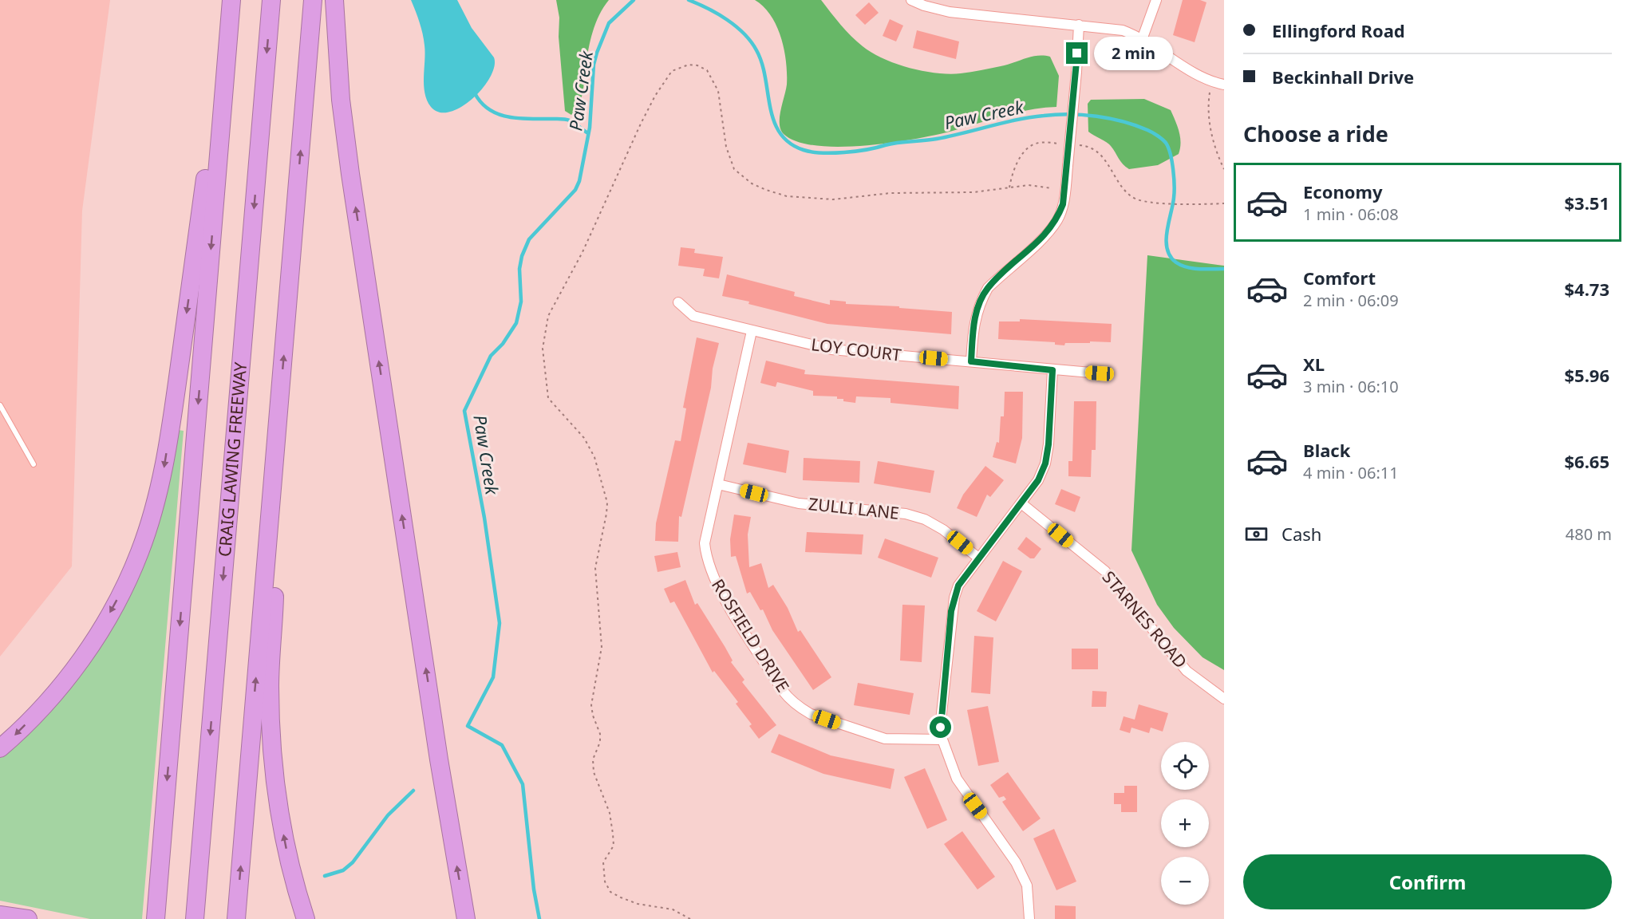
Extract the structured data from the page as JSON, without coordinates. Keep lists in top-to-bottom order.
{
  "streets": {
    "highway": ["CRAIG LAWING FREEWAY"],
    "street": [
      "LOY COURT",
      "ZULLI LANE",
      "STARNES ROAD",
      "ROSFIELD DRIVE"
    ]
  },
  "crossings": [
    ["LOY COURT", "ROSFIELD DRIVE"],
    ["ZULLI LANE", "ROSFIELD DRIVE"]
  ],
  "water": ["Paw Creek"],
  "page": {
    "banner": ["Ellingford Road", "Beckinhall Drive"],
    "bubble": "2 min",
    "heading": "Choose a ride",
    "list": [
      {
        "name": "Economy",
        "note": "1 min · 06:08",
        "value": "$3.51"
      },
      {
        "name": "Comfort",
        "note": "2 min · 06:09",
        "value": "$4.73"
      },
      {
        "name": "XL",
        "note": "3 min · 06:10",
        "value": "$5.96"
      },
      {
        "name": "Black",
        "note": "4 min · 06:11",
        "value": "$6.65"
      }
    ],
    "pay": ["Cash", "480 m"],
    "map_buttons": ["+", "−"],
    "buttons": "Confirm"
  }
}
